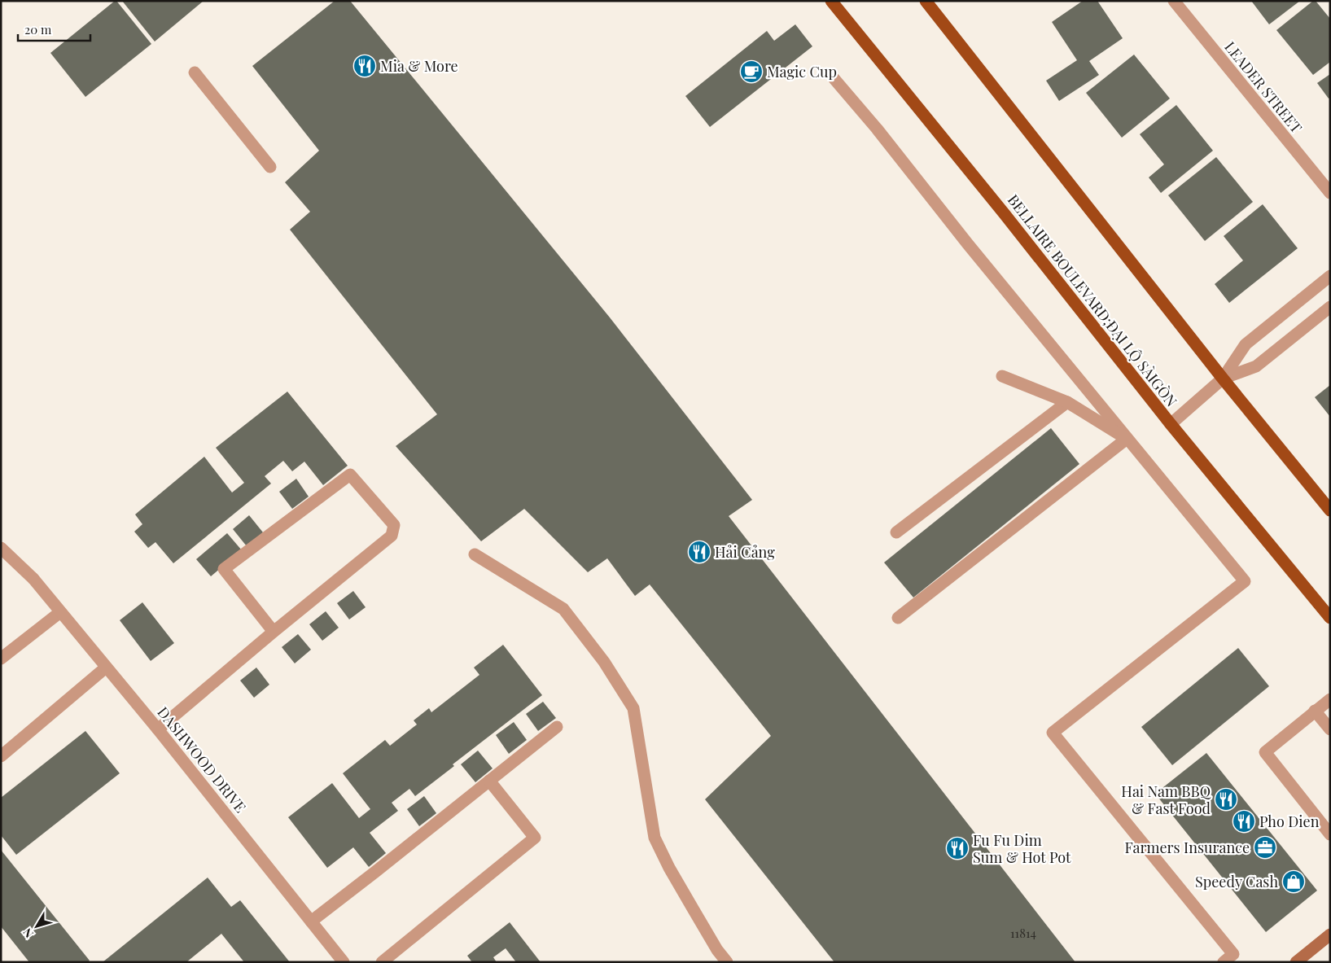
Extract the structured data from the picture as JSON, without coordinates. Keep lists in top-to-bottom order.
{
  "streets": {
    "main road": ["BELLAIRE BOULEVARD;ĐẠI LỘ SÀIGÒN"],
    "street": ["LEADER STREET", "DASHWOOD DRIVE"]
  },
  "places": {
    "restaurant": [
      "Mia & More",
      "Hải Cảng",
      "Hai Nam BBQ & Fast Food",
      "Pho Dien",
      "Fu Fu Dim Sum & Hot Pot"
    ],
    "cafe": ["Magic Cup"],
    "office": ["Farmers Insurance"],
    "shop": ["Speedy Cash"]
  },
  "house_numbers": ["11814"],
  "scale_bar": "20 m",
  "north": "bottom left"
}
